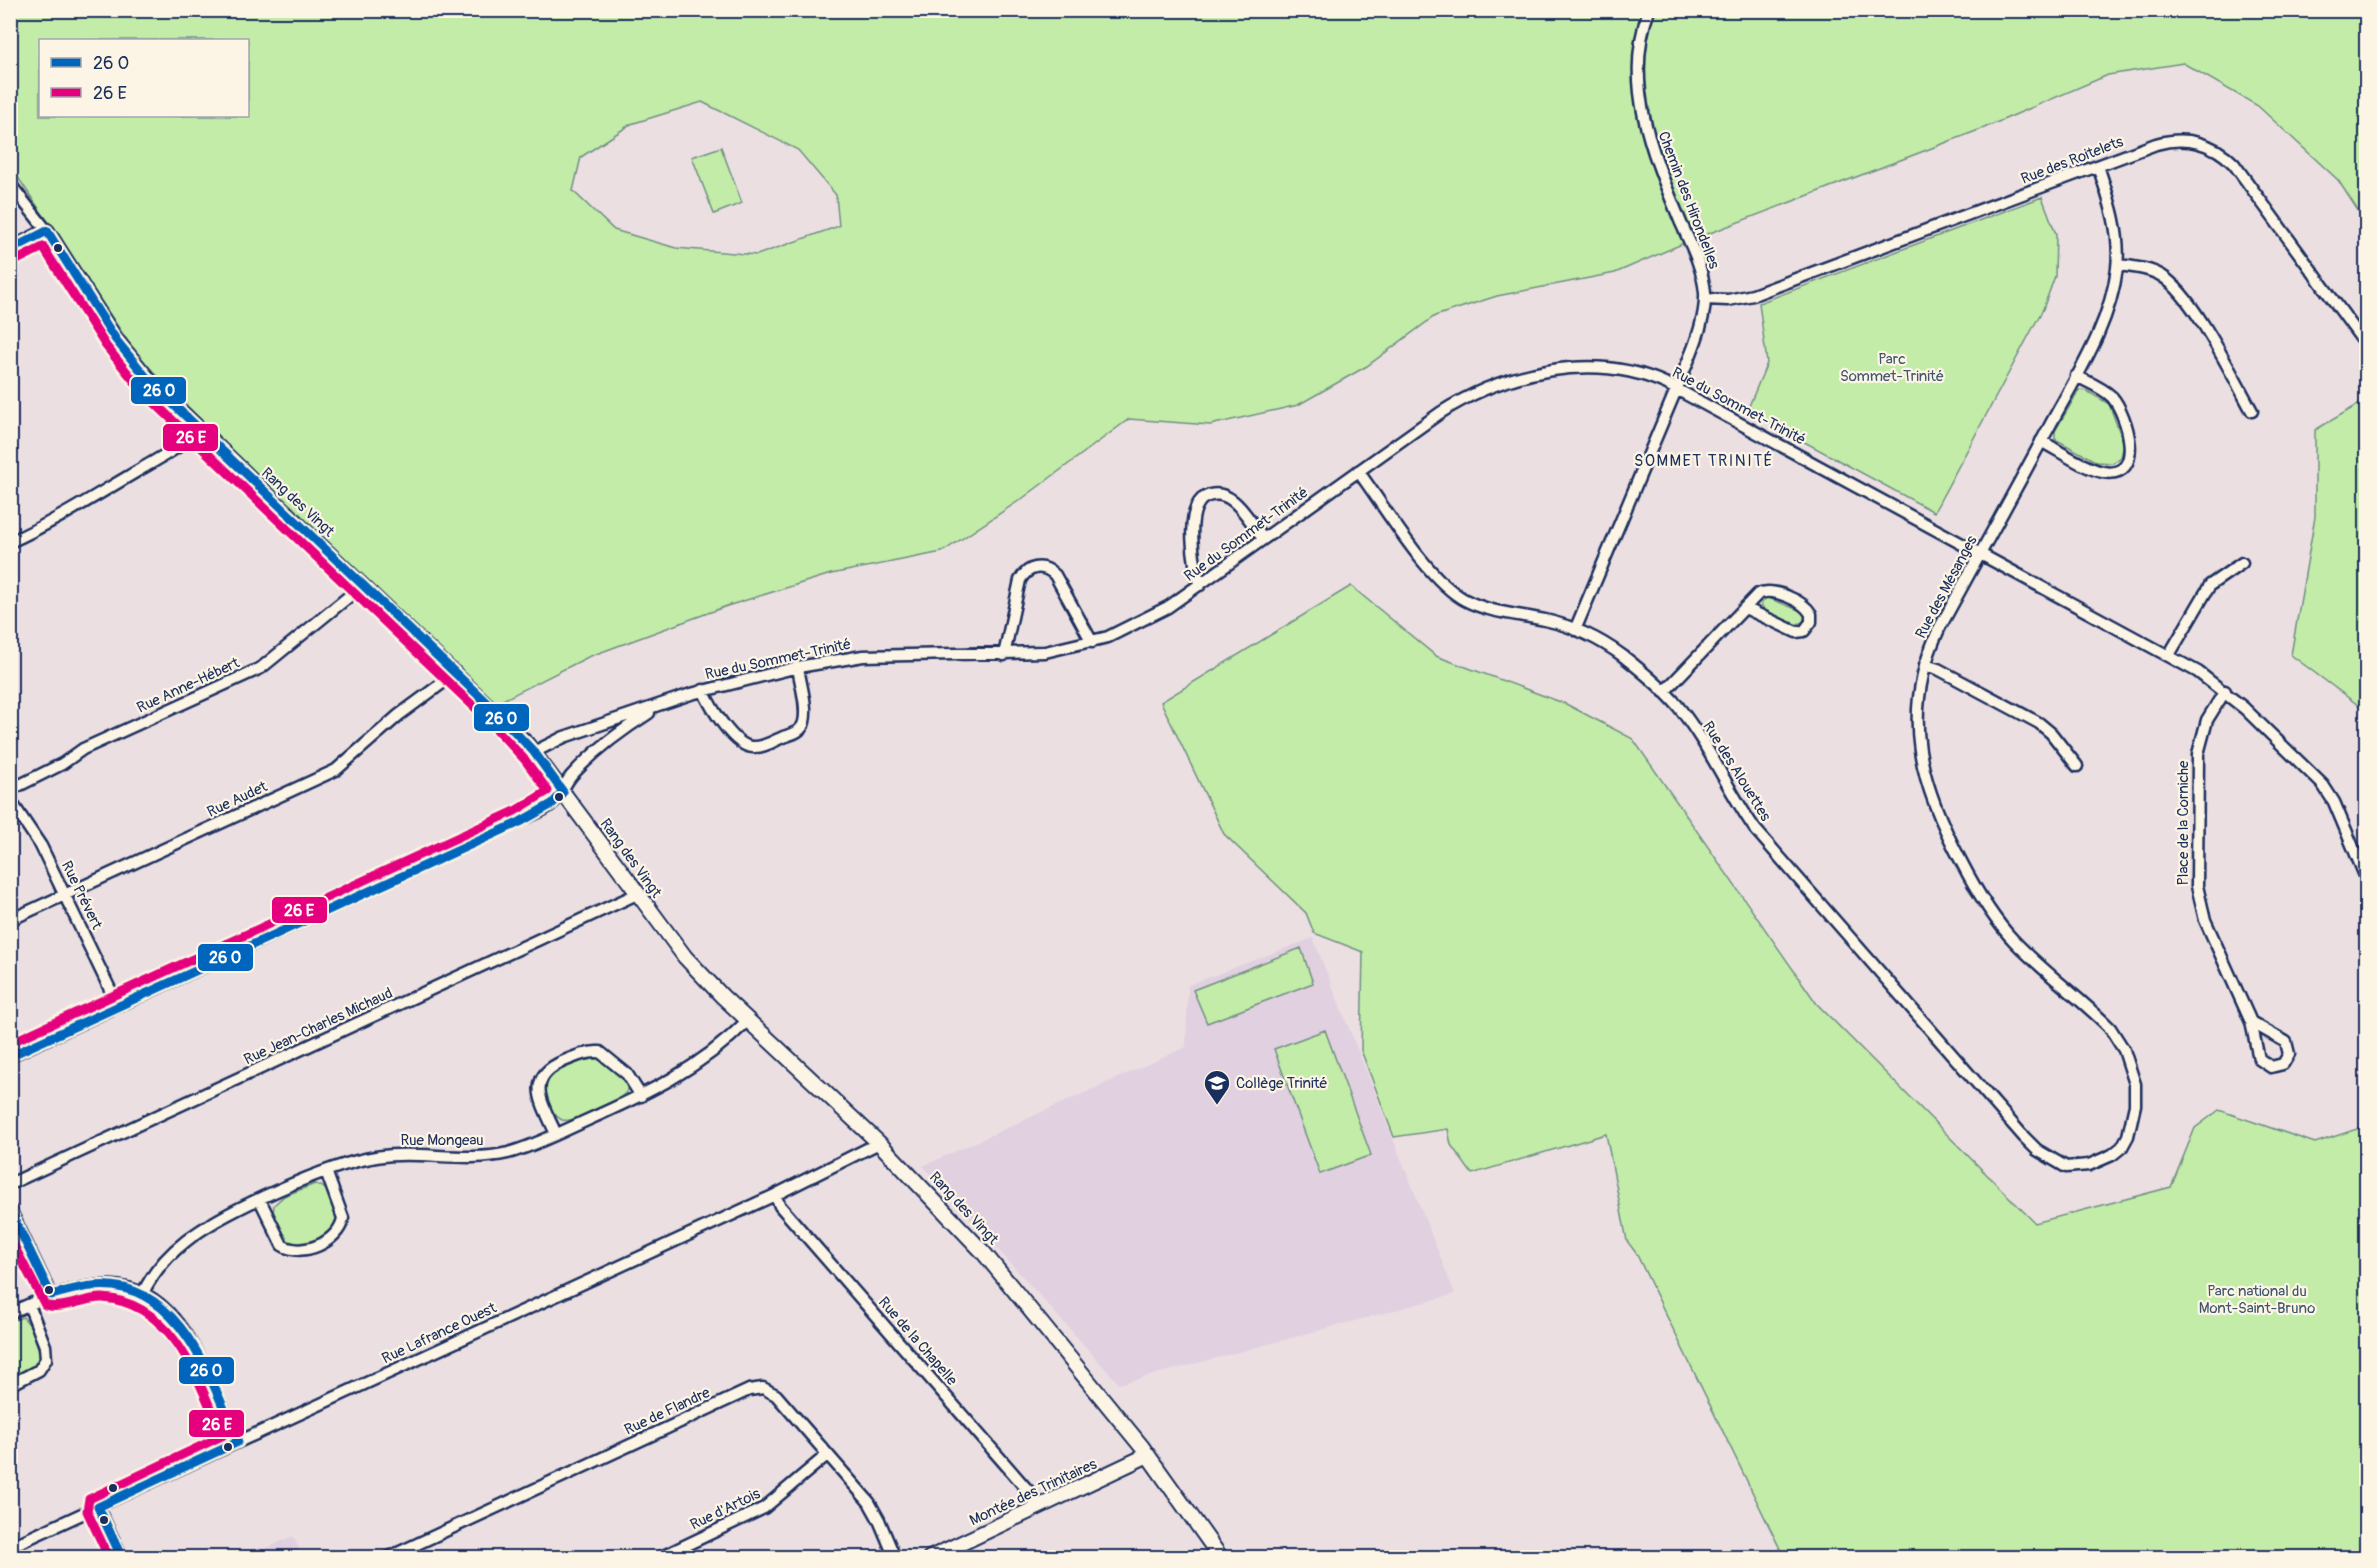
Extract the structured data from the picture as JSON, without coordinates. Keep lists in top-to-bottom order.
{
  "streets": {
    "street": [
      "Rue des Roitelets",
      "Chemin des Hirondelles",
      "Rue du Sommet-Trinité",
      "Rang des Vingt",
      "Rue des Mésanges",
      "Rue Anne-Hébert",
      "Rue des Alouettes",
      "Rue Audet",
      "Place de la Corniche",
      "Rue Prévert",
      "Rue Jean-Charles Michaud",
      "Rue Mongeau",
      "Rue Lafrance Ouest",
      "Rue de la Chapelle",
      "Rue de Flandre",
      "Montée des Trinitaires",
      "Rue d'Artois"
    ]
  },
  "crossings": [
    ["Rue des Roitelets", "Chemin des Hirondelles"],
    ["Rue des Roitelets", "Rue des Mésanges"],
    ["Chemin des Hirondelles", "Rue du Sommet-Trinité"],
    ["Chemin des Hirondelles", "Rue des Alouettes"],
    ["Rue du Sommet-Trinité", "Rang des Vingt"],
    ["Rue du Sommet-Trinité", "Rue des Mésanges"],
    ["Rue du Sommet-Trinité", "Rue des Alouettes"],
    ["Rue du Sommet-Trinité", "Place de la Corniche"],
    ["Rue du Sommet-Trinité", "Rue Prévert"],
    ["Rang des Vingt", "Rue Anne-Hébert"],
    ["Rang des Vingt", "Rue Audet"],
    ["Rang des Vingt", "Rue Jean-Charles Michaud"],
    ["Rang des Vingt", "Rue Mongeau"],
    ["Rang des Vingt", "Rue Lafrance Ouest"],
    ["Rang des Vingt", "Montée des Trinitaires"],
    ["Rue des Mésanges", "Rue des Alouettes"],
    ["Rue Audet", "Rue Prévert"],
    ["Rue Lafrance Ouest", "Rue de la Chapelle"],
    ["Rue de la Chapelle", "Montée des Trinitaires"],
    ["Rue de Flandre", "Rue d'Artois"]
  ],
  "districts": ["SOMMET TRINITÉ"],
  "parks": ["Parc Sommet-Trinité", "Parc national du Mont-Saint-Bruno"],
  "places": {
    "school or university": ["Collège Trinité"]
  },
  "legend": ["26 O", "26 E"]
}
